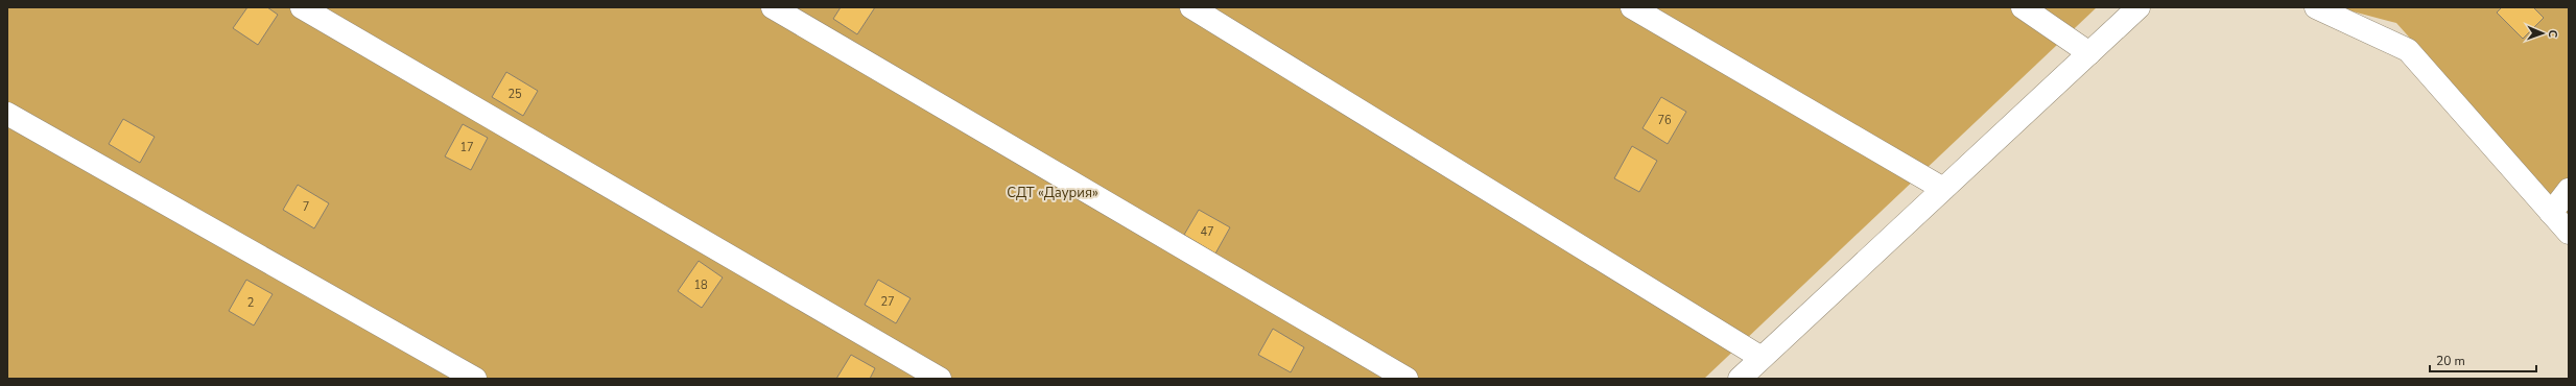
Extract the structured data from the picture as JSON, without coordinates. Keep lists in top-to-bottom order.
{
  "parks": ["СДТ «Даурия»"],
  "house_numbers": [
    "25",
    "76",
    "17",
    "7",
    "47",
    "18",
    "27",
    "2"
  ],
  "scale_bar": "20 m",
  "north": "right"
}
